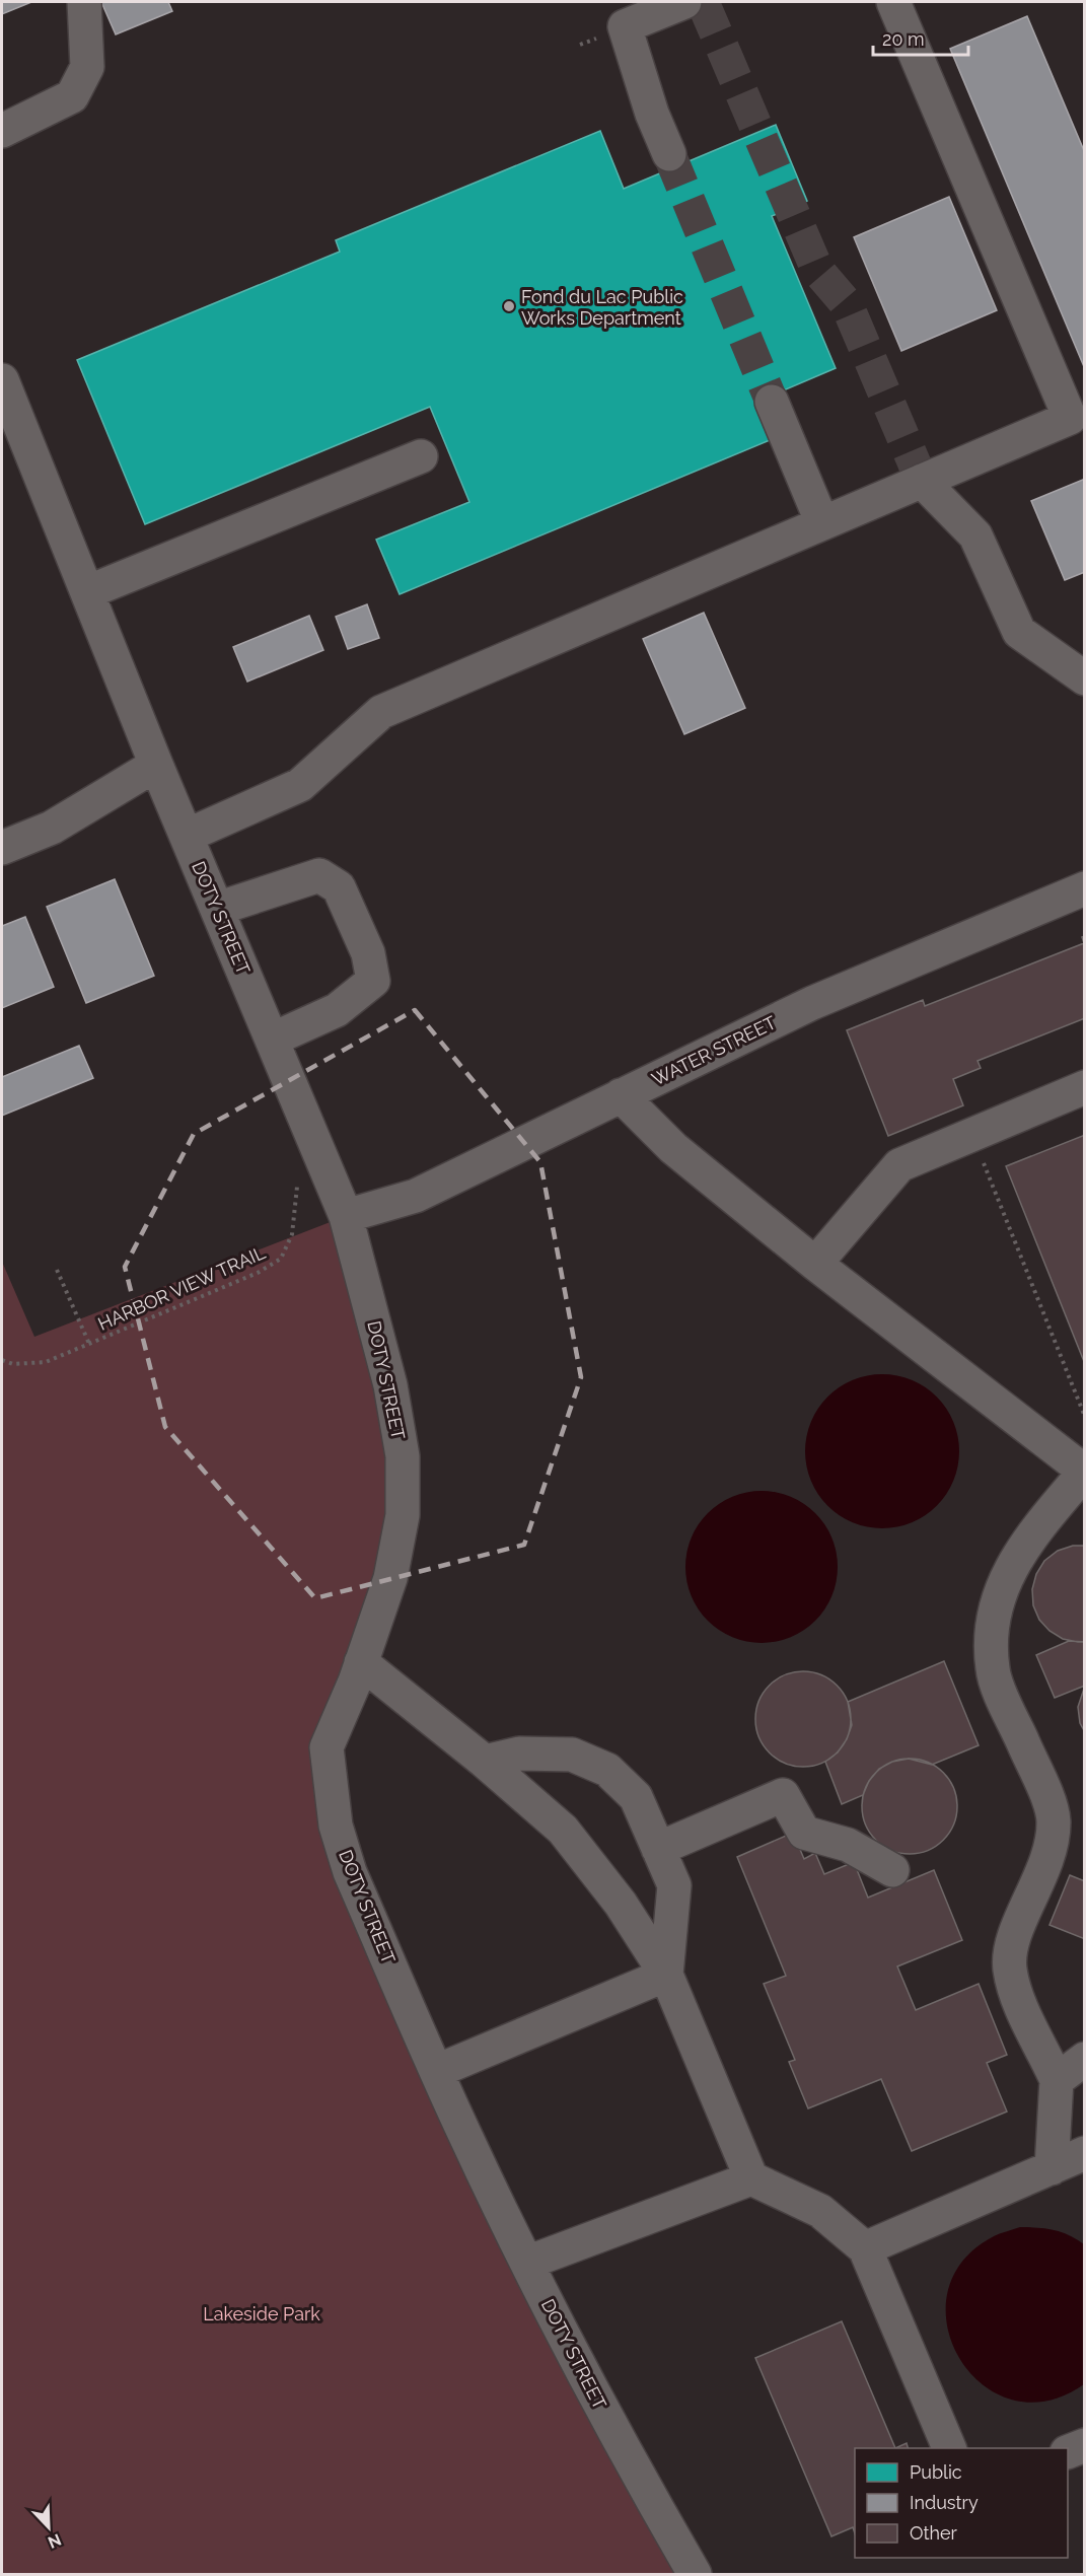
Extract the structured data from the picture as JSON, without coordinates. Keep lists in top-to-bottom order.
{
  "streets": {
    "street": ["DOTY STREET", "WATER STREET"],
    "path": ["HARBOR VIEW TRAIL"]
  },
  "crossings": [
    ["DOTY STREET", "WATER STREET"]
  ],
  "parks": ["Lakeside Park"],
  "places": ["Fond du Lac Public Works Department"],
  "legend": ["Public", "Industry", "Other"],
  "scale_bar": "20 m",
  "north": "bottom right"
}
